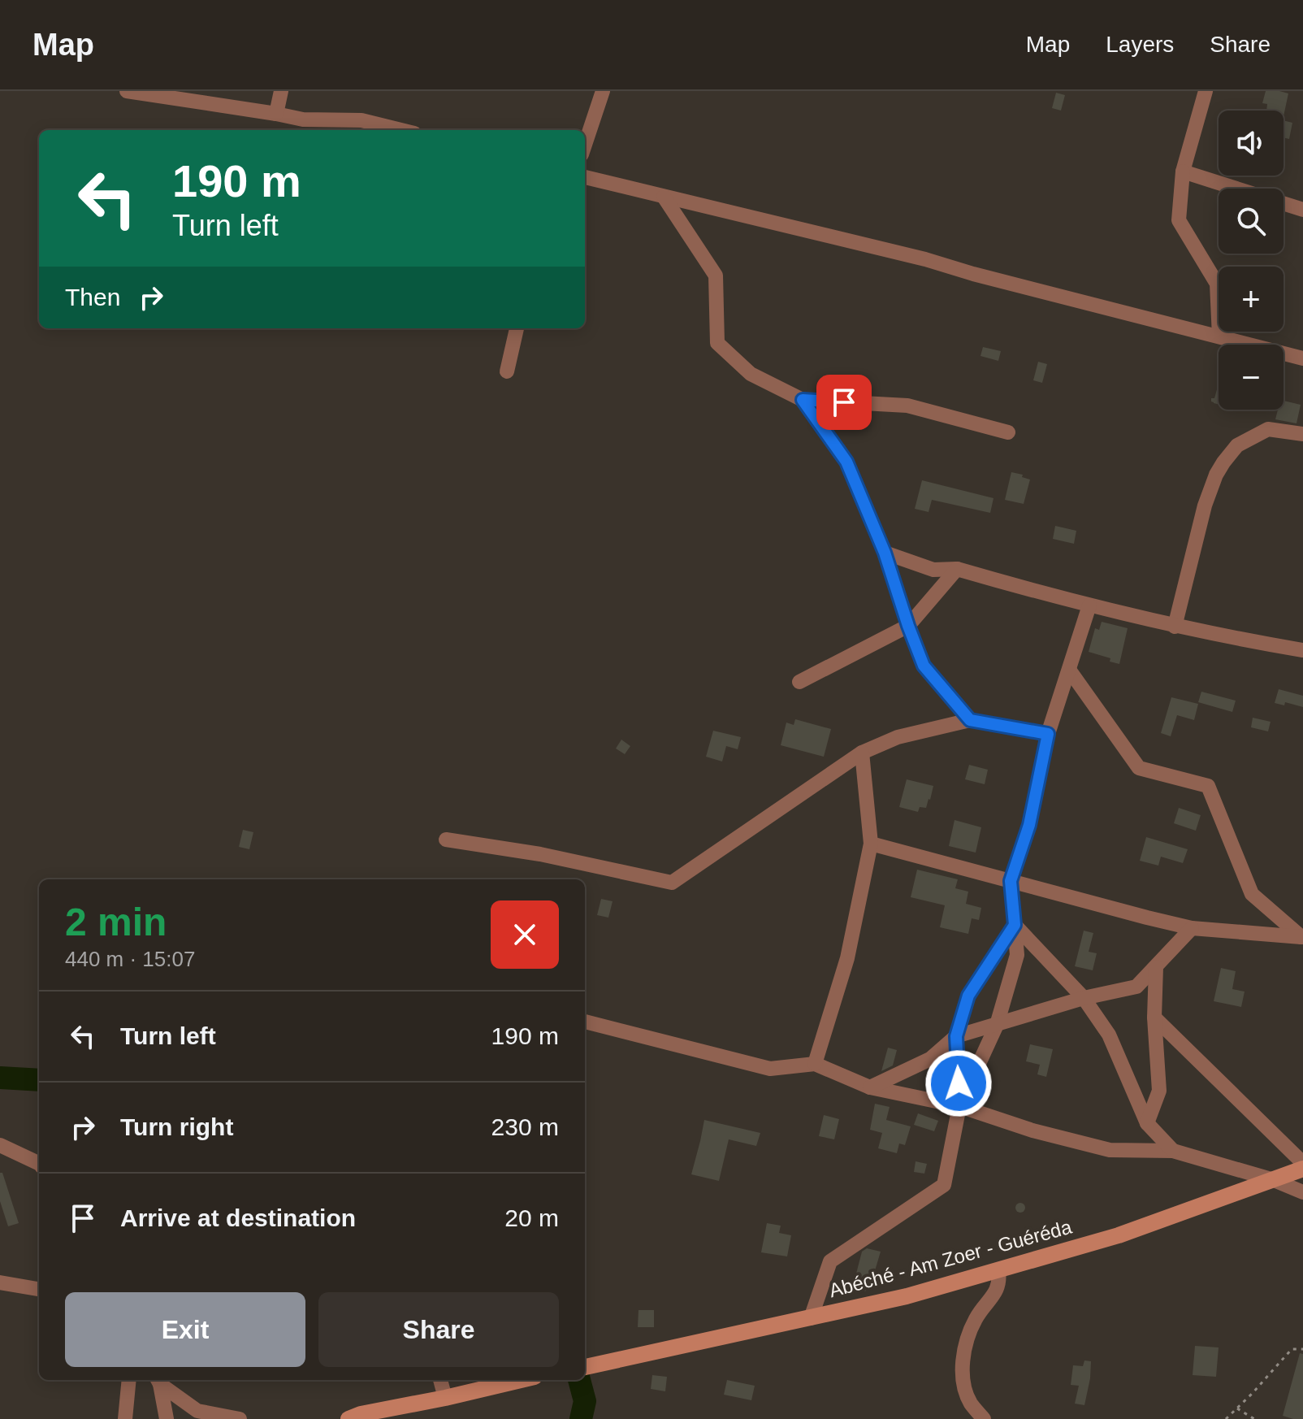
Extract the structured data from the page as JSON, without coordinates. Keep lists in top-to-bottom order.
{
  "streets": {
    "main road": ["Abéché - Am Zoer - Guéréda"]
  },
  "page": {
    "header": "Map",
    "nav": ["Map", "Layers", "Share"],
    "map_buttons": ["+", "−"],
    "turn": ["190 m", "Turn left"],
    "then": "Then",
    "heading": ["2 min", "440 m · 15:07"],
    "list": [
      {
        "name": "Turn left",
        "value": "190 m"
      },
      {
        "name": "Turn right",
        "value": "230 m"
      },
      {
        "name": "Arrive at destination",
        "value": "20 m"
      }
    ],
    "buttons": ["Exit", "Share"]
  }
}
